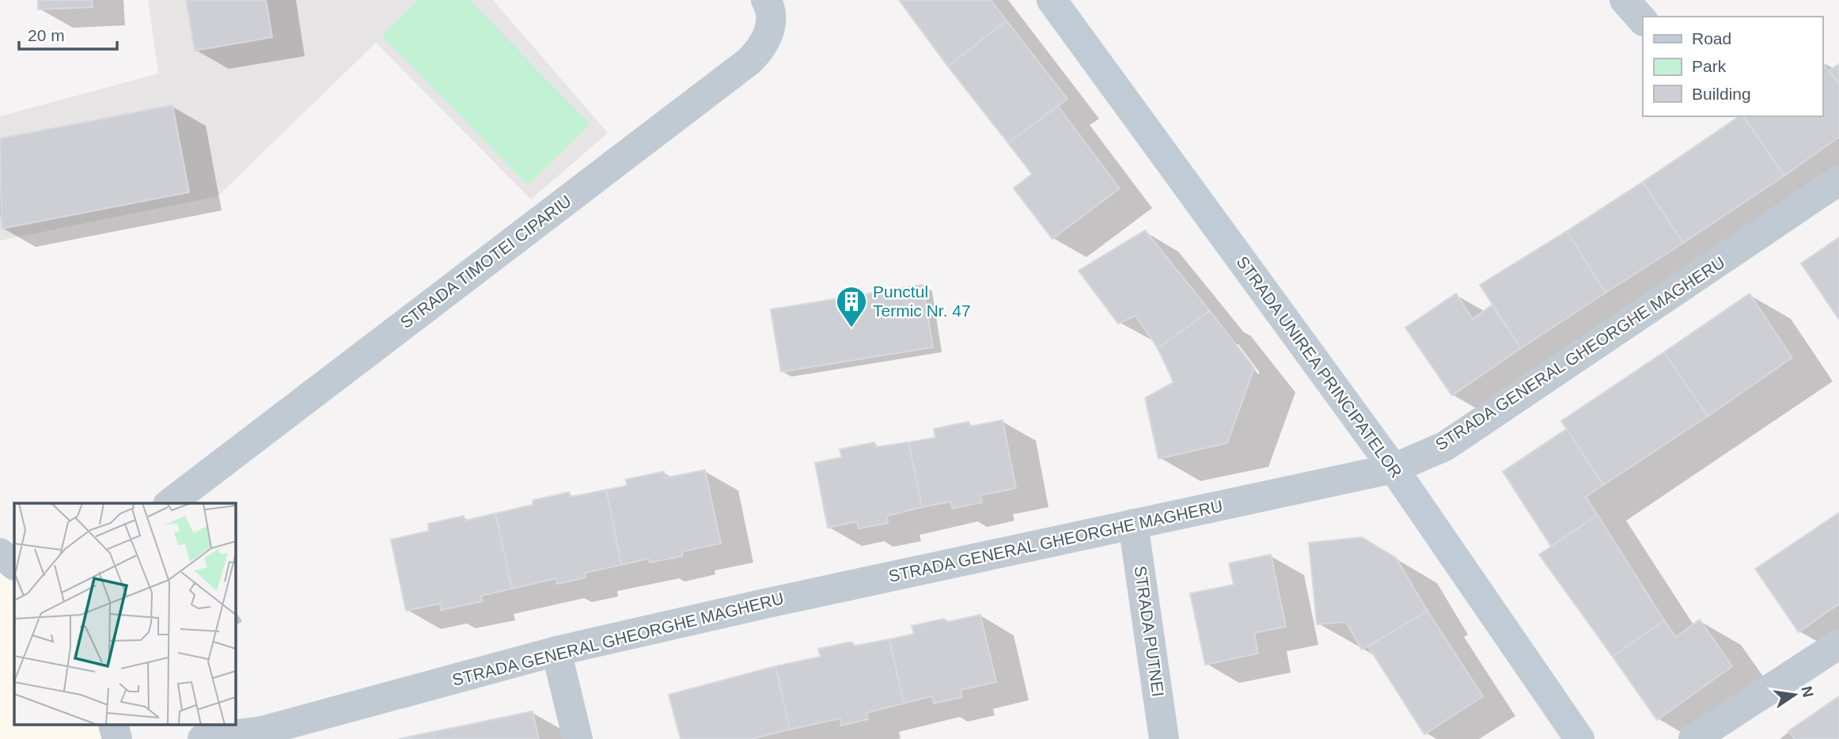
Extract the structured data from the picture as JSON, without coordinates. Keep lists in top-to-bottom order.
{
  "streets": {
    "main road": ["STRADA UNIREA PRINCIPATELOR"],
    "street": ["STRADA TIMOTEI CIPARIU", "STRADA GENERAL GHEORGHE MAGHERU", "STRADA PUTNEI"]
  },
  "crossings": [
    ["STRADA GENERAL GHEORGHE MAGHERU", "STRADA UNIREA PRINCIPATELOR"],
    ["STRADA GENERAL GHEORGHE MAGHERU", "STRADA PUTNEI"]
  ],
  "places": {
    "building": ["Punctul Termic Nr. 47"]
  },
  "legend": ["Road", "Park", "Building"],
  "scale_bar": "20 m",
  "north": "right"
}
